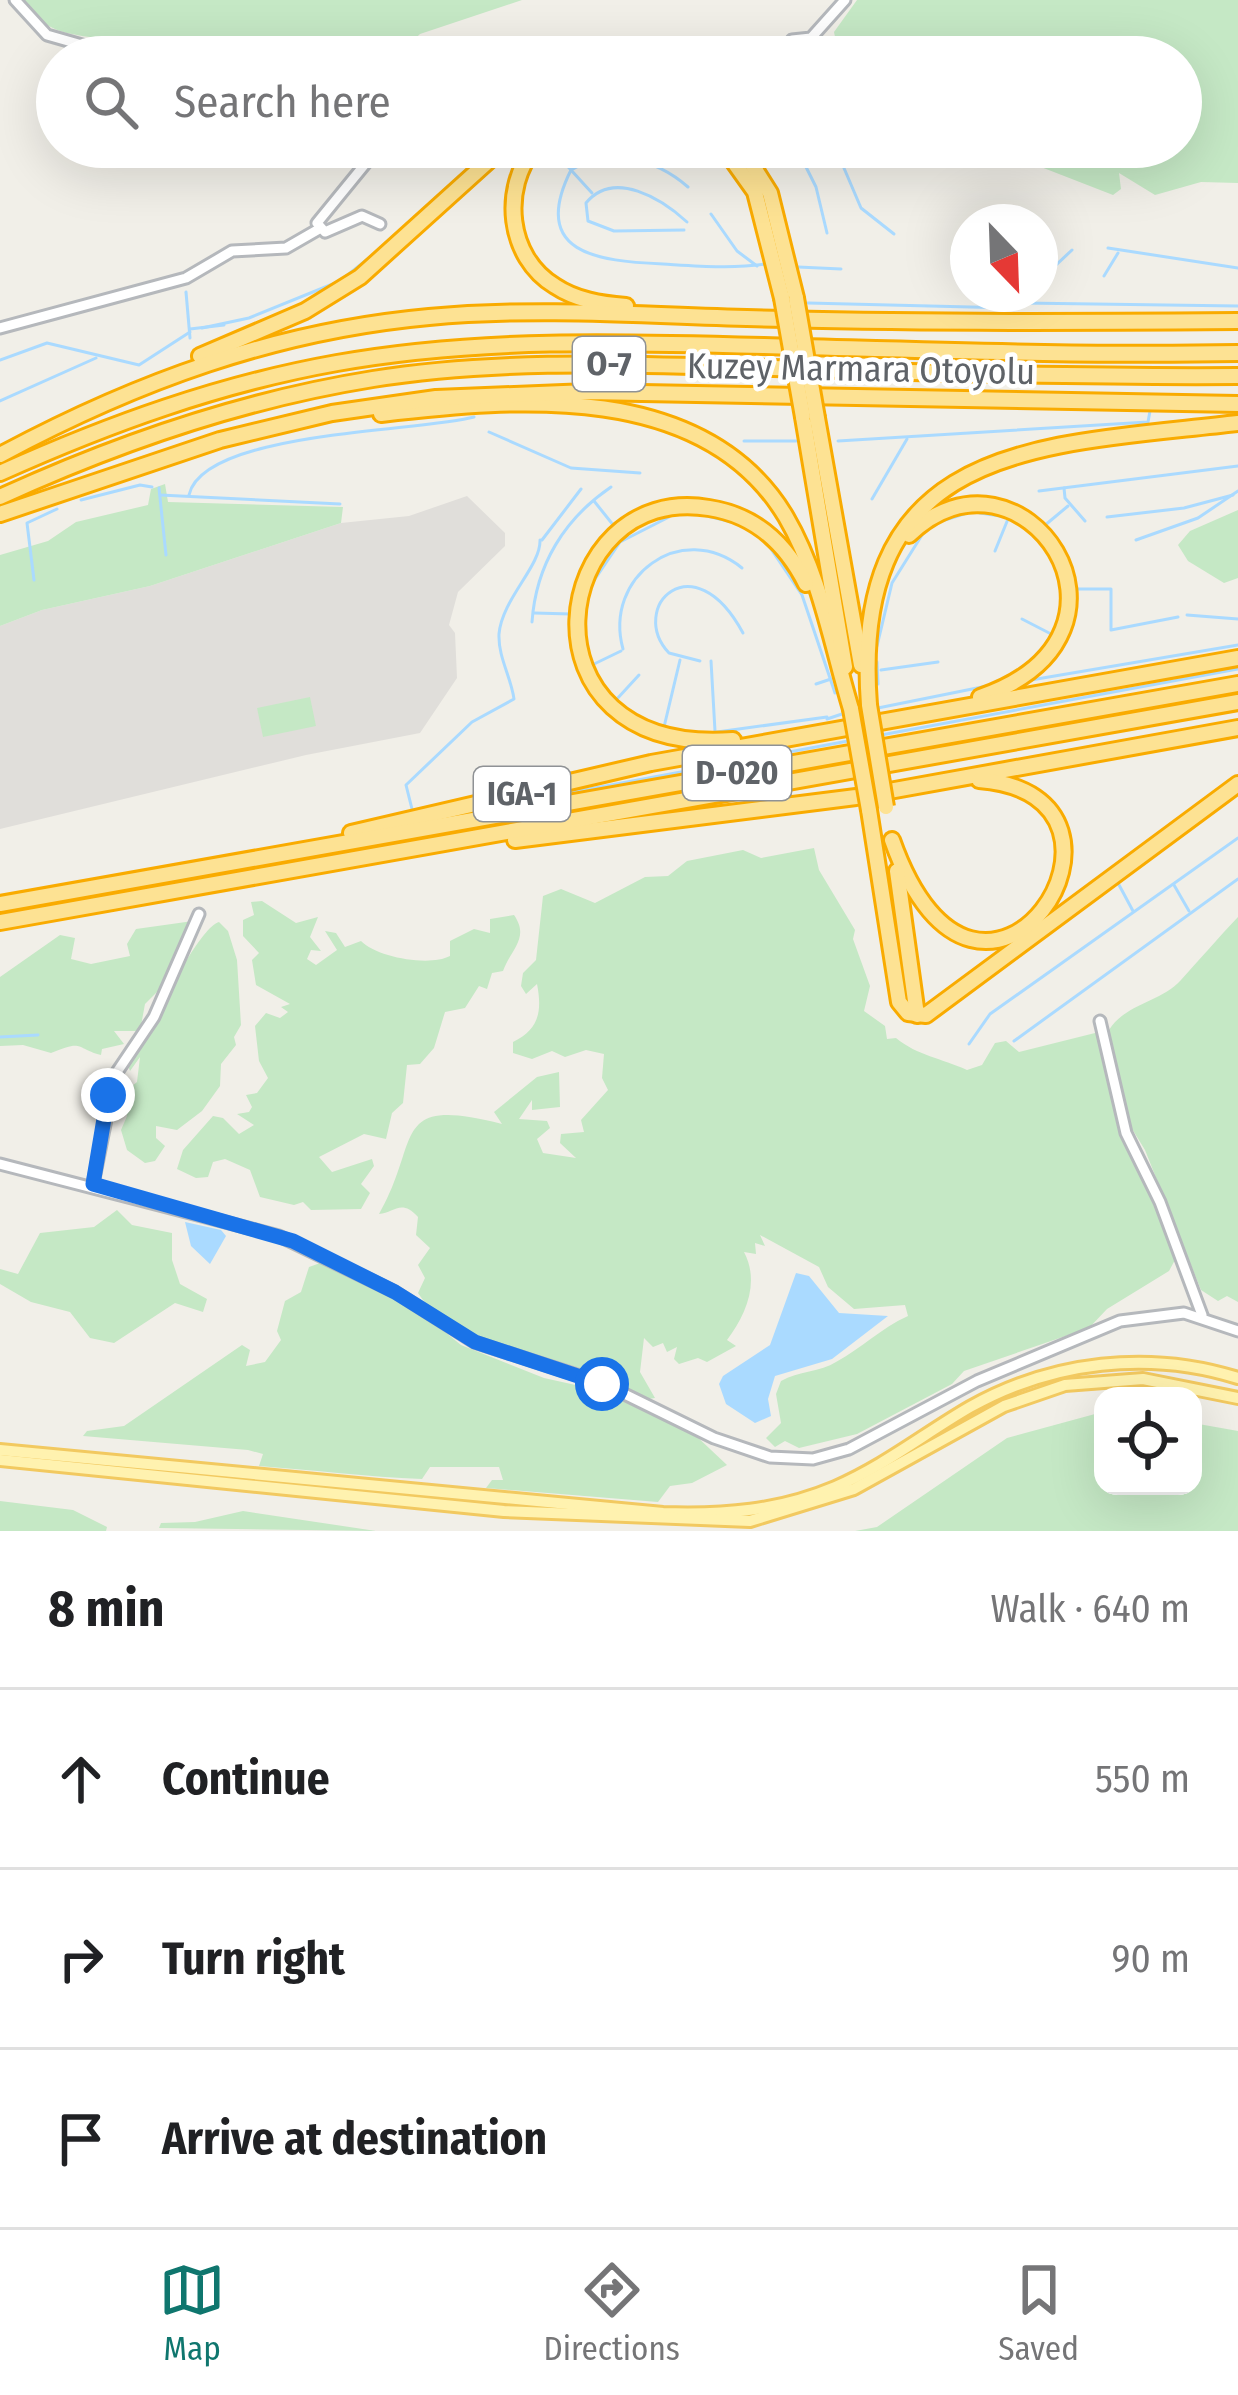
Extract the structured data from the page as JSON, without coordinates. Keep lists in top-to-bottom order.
{
  "streets": {
    "highway": [
      "O-7",
      "Kuzey Marmara Otoyolu",
      "D-020",
      "IGA-1"
    ]
  },
  "crossings": [
    ["D-020", "IGA-1"]
  ],
  "north": "bottom right",
  "page": {
    "search": "Search here",
    "heading": ["8 min", "Walk · 640 m"],
    "list": [
      ["Continue", "550 m"],
      ["Turn right", "90 m"],
      "Arrive at destination"
    ],
    "nav": ["Map", "Directions", "Saved"]
  }
}
